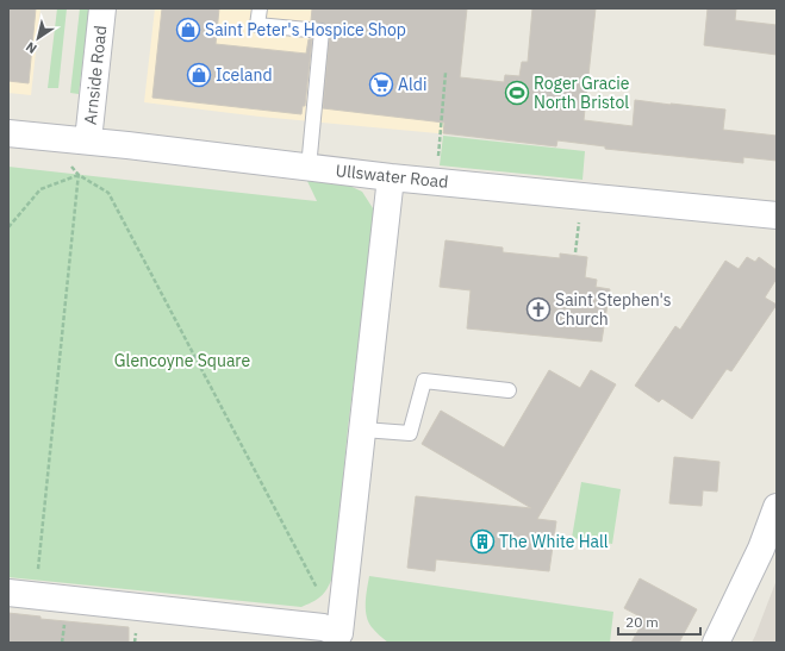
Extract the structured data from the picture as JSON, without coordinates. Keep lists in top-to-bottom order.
{
  "streets": {
    "street": ["Arnside Road", "Ullswater Road"]
  },
  "crossings": [
    ["Arnside Road", "Ullswater Road"]
  ],
  "parks": ["Glencoyne Square"],
  "places": {
    "shop": ["Saint Peter's Hospice Shop", "Iceland"],
    "supermarket": ["Aldi"],
    "sports": ["Roger Gracie North Bristol"],
    "church": ["Saint Stephen's Church"],
    "building": ["The White Hall"]
  },
  "scale_bar": "20 m",
  "north": "bottom left"
}
